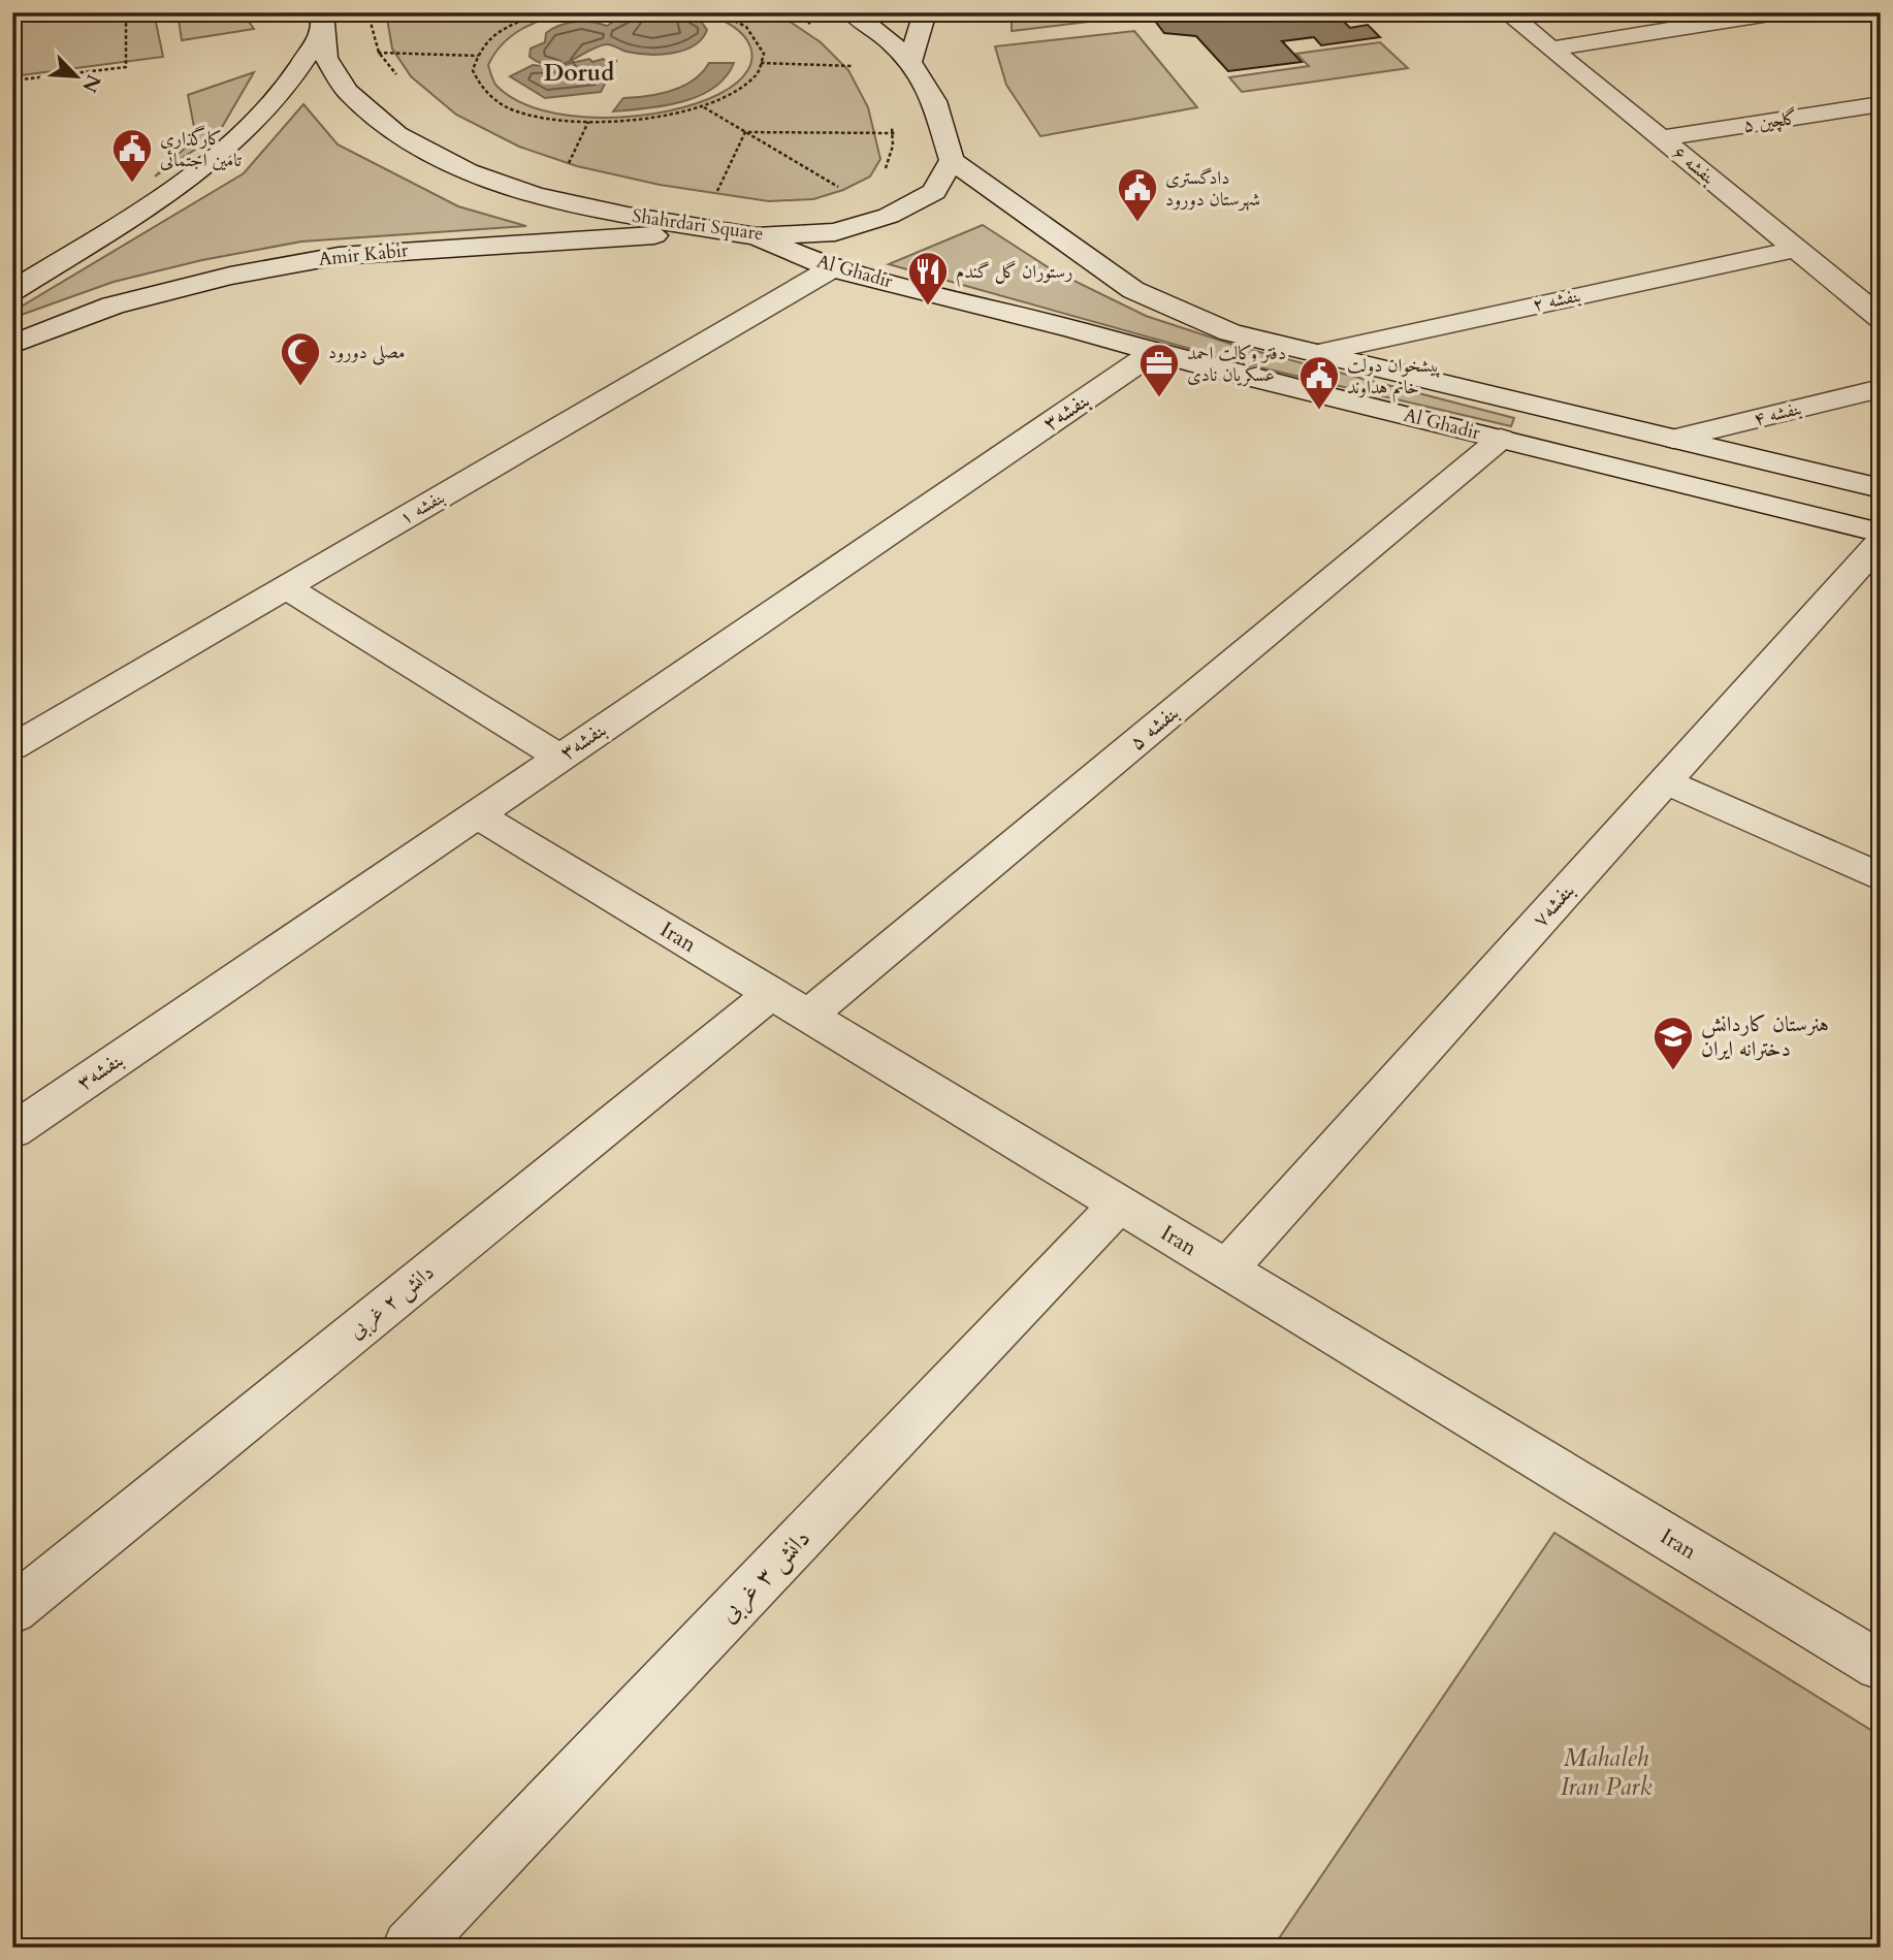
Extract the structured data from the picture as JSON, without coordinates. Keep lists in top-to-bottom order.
{
  "streets": {
    "street": [
      "گلچین ۵",
      "بنفشه ۶",
      "Shahrdari Square",
      "Amir Kabir",
      "Al Ghadir",
      "بنفشه ۲",
      "بنفشه۳",
      "بنفشه ۴",
      "بنفشه ۱",
      "بنفشه ۵",
      "بنفشه۷",
      "Iran",
      "دانش ۲ غربی",
      "دانش ۳ غربی"
    ]
  },
  "crossings": [
    ["گلچین ۵", "بنفشه ۶"],
    ["بنفشه ۶", "بنفشه ۲"],
    ["Shahrdari Square", "Amir Kabir"],
    ["Shahrdari Square", "Al Ghadir"],
    ["Al Ghadir", "بنفشه ۲"],
    ["Al Ghadir", "بنفشه۳"],
    ["Al Ghadir", "بنفشه ۴"],
    ["Al Ghadir", "بنفشه ۱"],
    ["Al Ghadir", "بنفشه ۵"],
    ["بنفشه۳", "Iran"],
    ["بنفشه ۵", "Iran"],
    ["بنفشه ۵", "دانش ۲ غربی"],
    ["بنفشه۷", "Iran"],
    ["Iran", "دانش ۲ غربی"],
    ["Iran", "دانش ۳ غربی"]
  ],
  "districts": ["Dorud"],
  "parks": ["Mahaleh Iran Park"],
  "places": {
    "public building": ["کارگذاری تامین اجتمائی", "دادگستری شهرستان دورود", "پیشخوان دولت خانم هداوند"],
    "restaurant": ["رستوران گل گندم"],
    "mosque": ["مصلی دورود"],
    "office": ["دفتر وکالت احمد عسگریان نادی"],
    "school or university": ["هنرستان کاردانش دخترانه ایران"]
  },
  "north": "bottom right"
}
